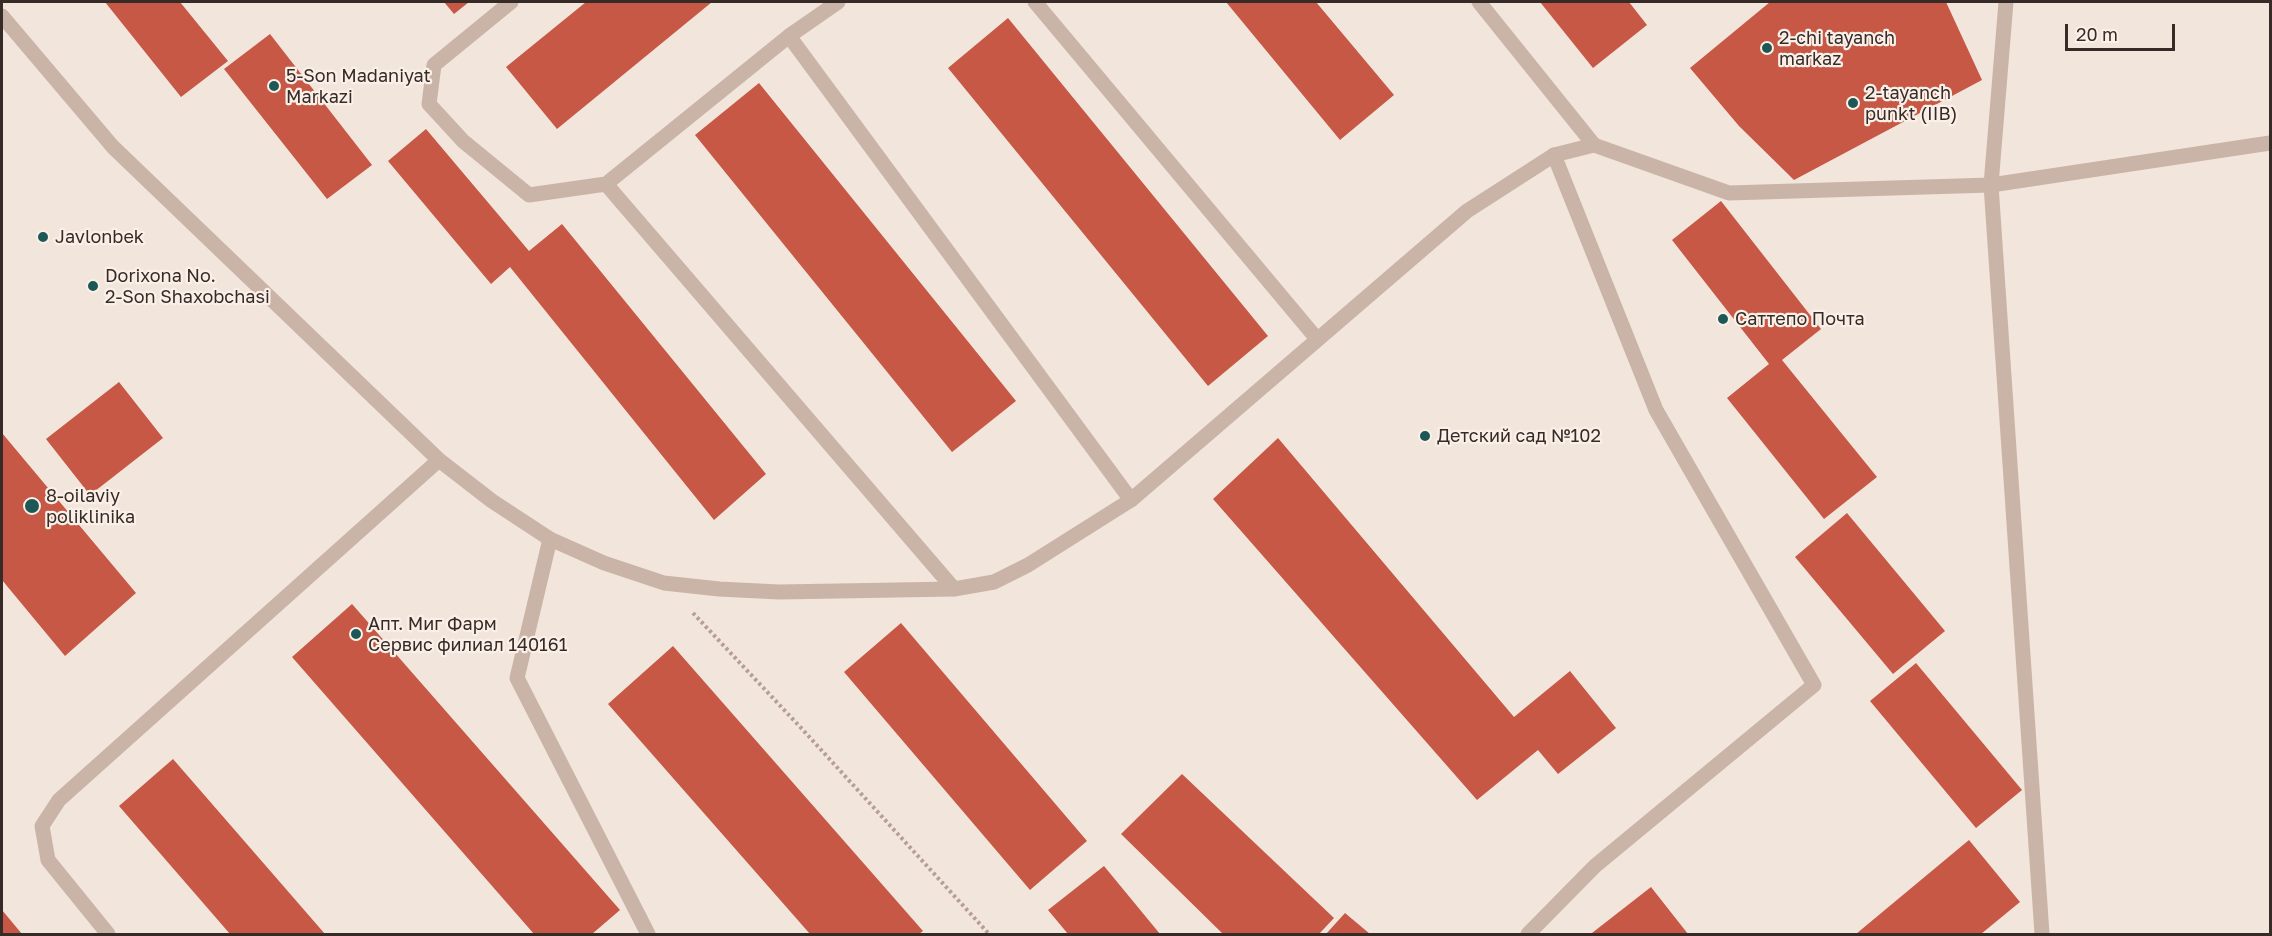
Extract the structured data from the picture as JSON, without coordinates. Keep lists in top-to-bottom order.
{
  "places": [
    "2-chi tayanch markaz",
    "5-Son Madaniyat Markazi",
    "2-tayanch punkt (IIB)",
    "Javlonbek",
    "Dorixona No. 2-Son Shaxobchasi",
    "Саттепо Почта",
    "Детский сад №102",
    "8-oilaviy poliklinika",
    "Апт. Миг Фарм Сервис филиал 140161"
  ],
  "scale_bar": "20 m"
}
